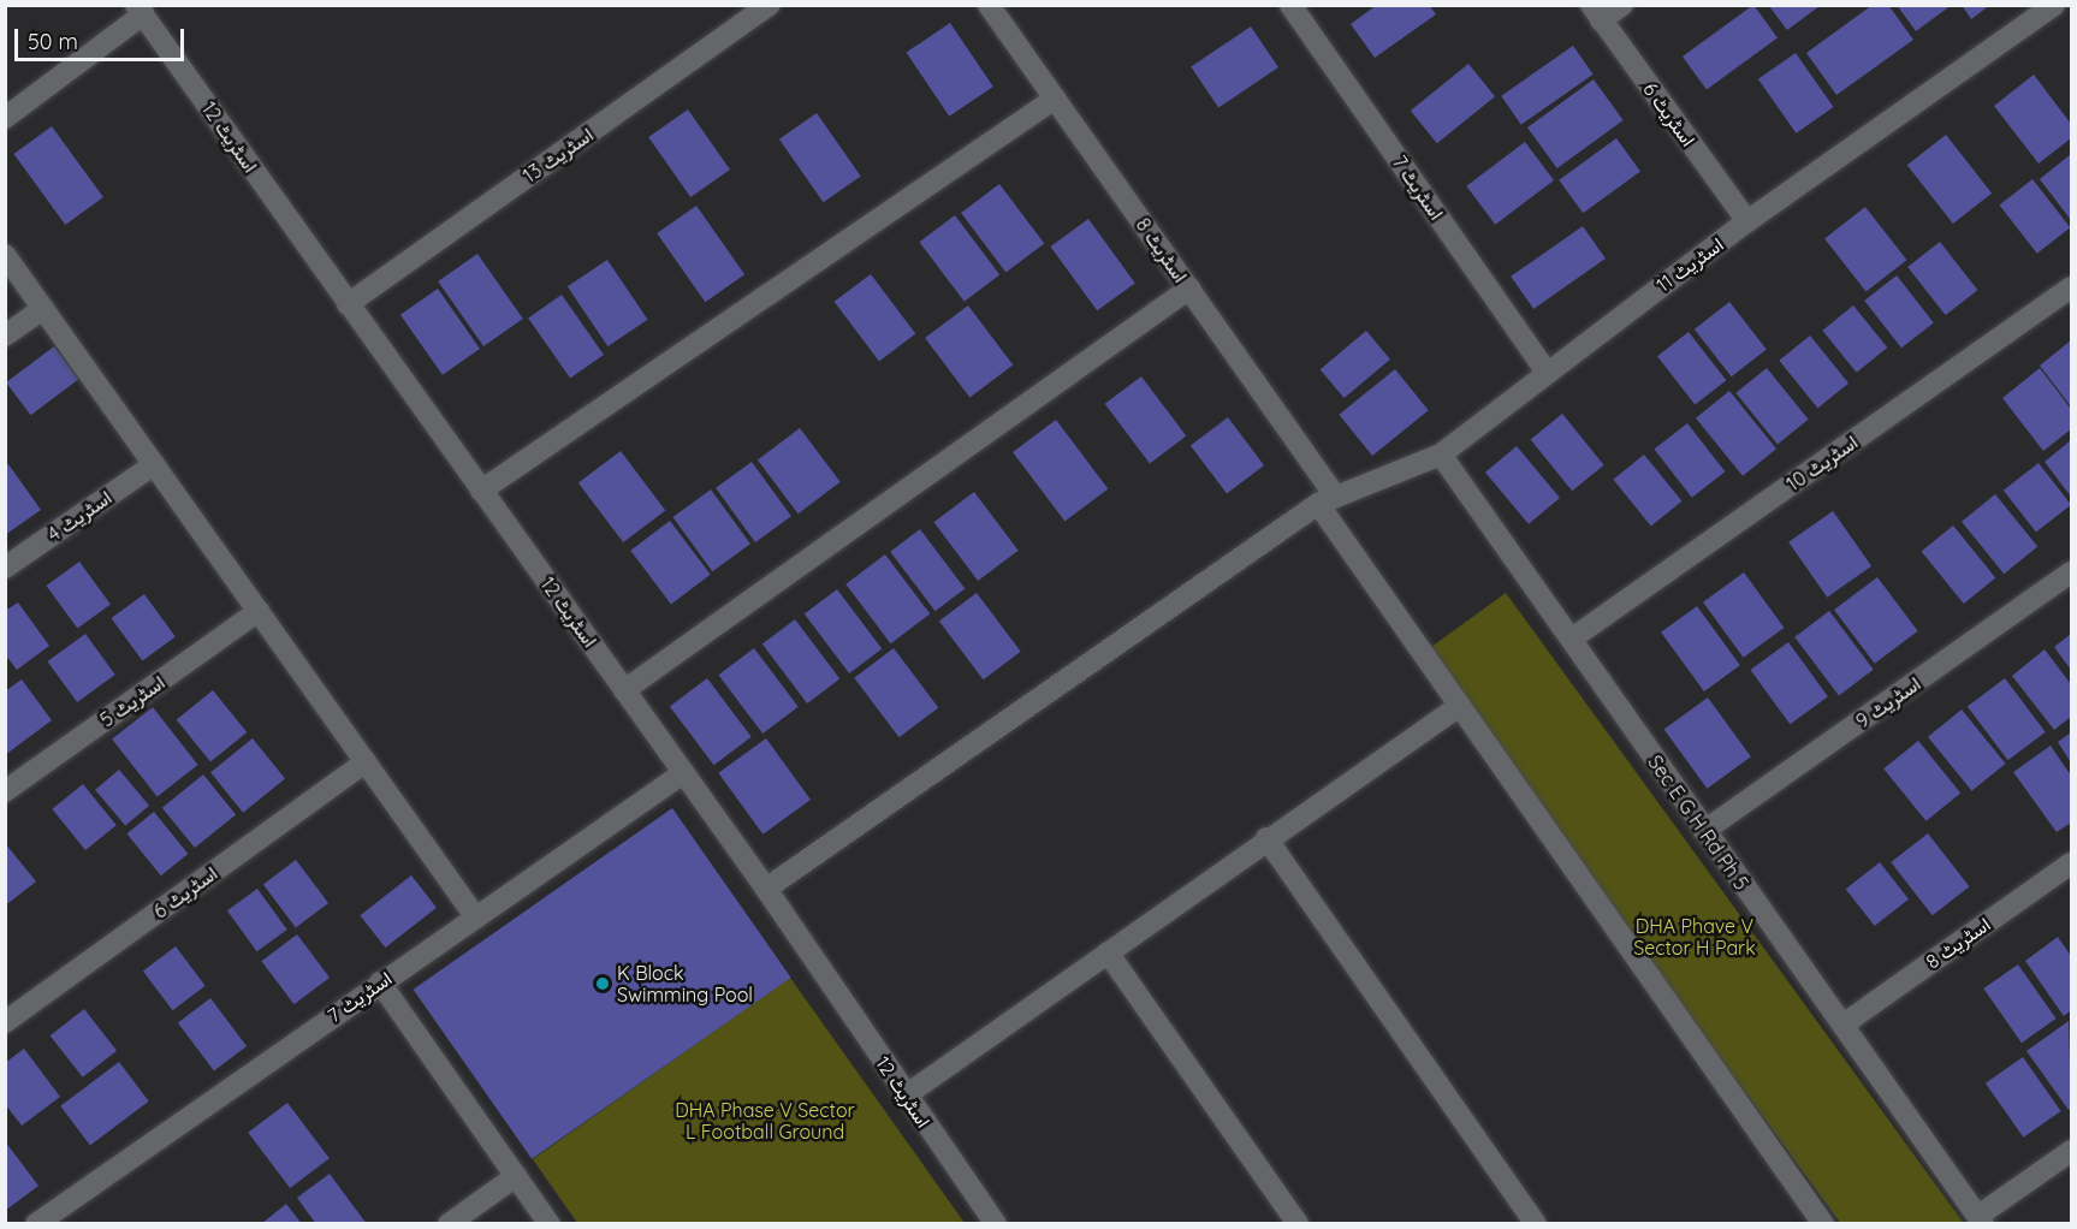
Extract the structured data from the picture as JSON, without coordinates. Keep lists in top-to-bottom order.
{
  "streets": {
    "street": [
      "اسٹریٹ 6",
      "اسٹریٹ 12",
      "اسٹریٹ 13",
      "اسٹریٹ 7",
      "اسٹریٹ 8",
      "اسٹریٹ 11",
      "اسٹریٹ 10",
      "اسٹریٹ 4",
      "اسٹریٹ 5",
      "اسٹریٹ 9",
      "Sec E G H Rd Ph 5"
    ]
  },
  "crossings": [
    ["اسٹریٹ 6", "اسٹریٹ 11"],
    ["اسٹریٹ 12", "اسٹریٹ 13"],
    ["اسٹریٹ 12", "اسٹریٹ 7"],
    ["اسٹریٹ 7", "اسٹریٹ 11"],
    ["اسٹریٹ 8", "اسٹریٹ 11"],
    ["اسٹریٹ 8", "Sec E G H Rd Ph 5"],
    ["اسٹریٹ 11", "Sec E G H Rd Ph 5"],
    ["اسٹریٹ 10", "Sec E G H Rd Ph 5"],
    ["اسٹریٹ 9", "Sec E G H Rd Ph 5"]
  ],
  "parks": ["DHA Phave V Sector H Park", "DHA Phase V Sector L Football Ground"],
  "places": ["K Block Swimming Pool"],
  "scale_bar": "50 m"
}
